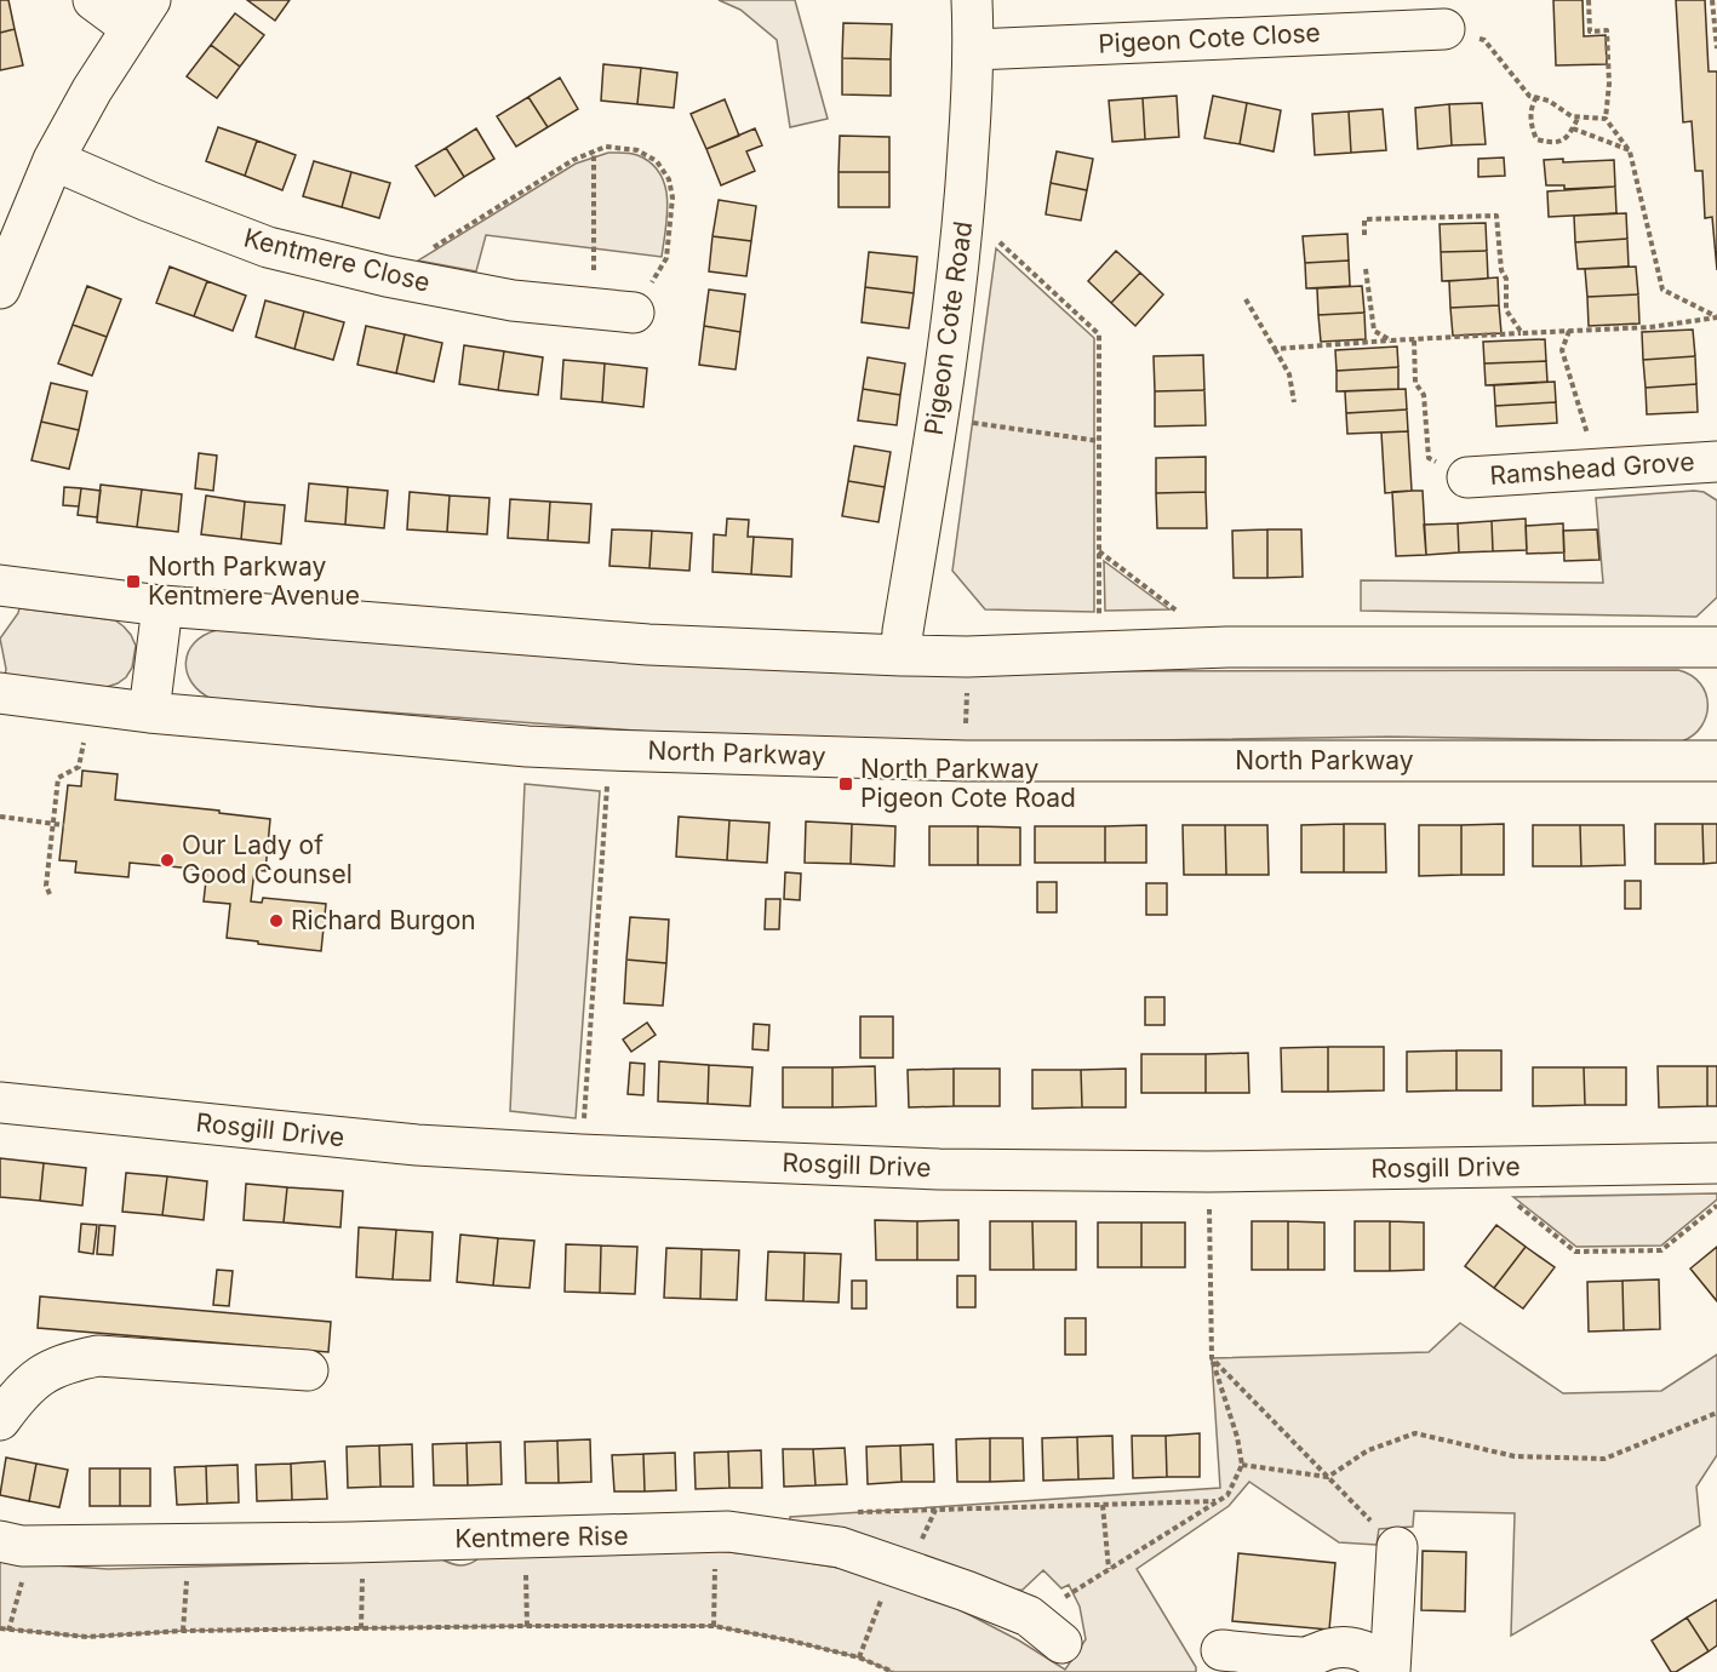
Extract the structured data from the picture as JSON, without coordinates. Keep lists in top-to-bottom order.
{
  "streets": {
    "street": [
      "Pigeon Cote Close",
      "Kentmere Close",
      "Pigeon Cote Road",
      "Ramshead Grove",
      "North Parkway",
      "Rosgill Drive",
      "Kentmere Rise"
    ]
  },
  "crossings": [
    ["Pigeon Cote Close", "Pigeon Cote Road"]
  ],
  "places": {
    "transit": ["North Parkway Kentmere Avenue", "North Parkway Pigeon Cote Road"],
    "other": ["Our Lady of Good Counsel", "Richard Burgon"]
  }
}
